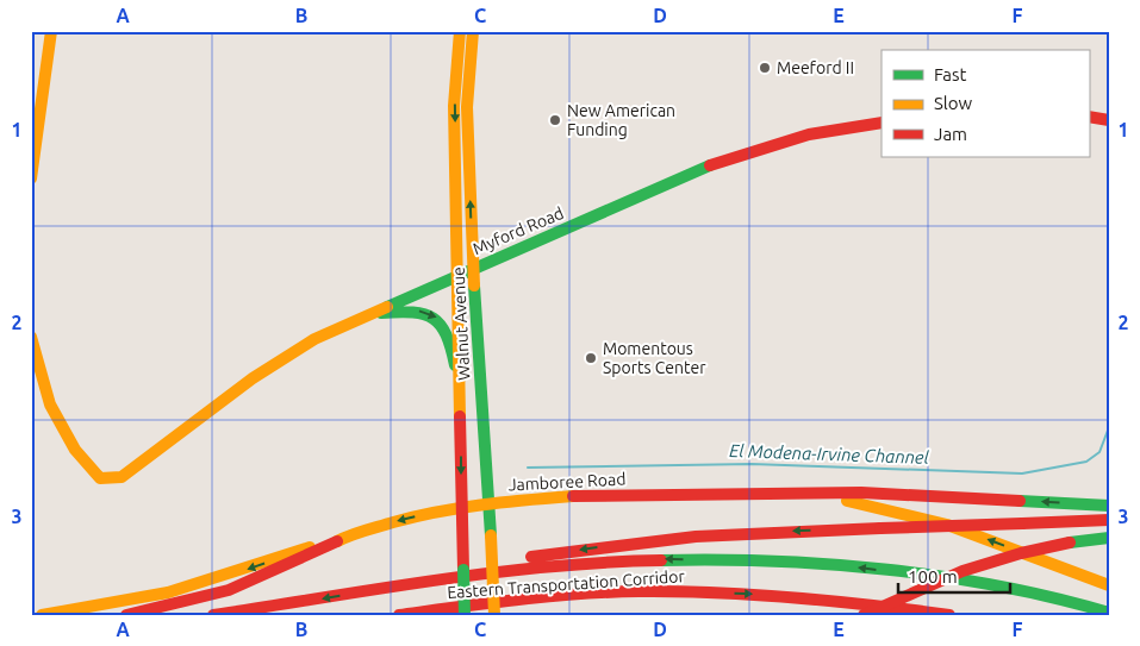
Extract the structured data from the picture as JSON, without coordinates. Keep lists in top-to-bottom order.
{
  "streets": {
    "main road": [
      "Myford Road",
      "Walnut Avenue",
      "Jamboree Road",
      "Eastern Transportation Corridor"
    ]
  },
  "crossings": [
    ["Myford Road", "Walnut Avenue"],
    ["Walnut Avenue", "Jamboree Road"]
  ],
  "water": ["El Modena-Irvine Channel"],
  "places": ["Meeford II", "New American Funding", "Momentous Sports Center"],
  "legend": ["Fast", "Slow", "Jam"],
  "scale_bar": "100 m",
  "grid": {
    "columns": [
      "A",
      "B",
      "C",
      "D",
      "E",
      "F"
    ],
    "rows": ["1", "2", "3"]
  }
}
